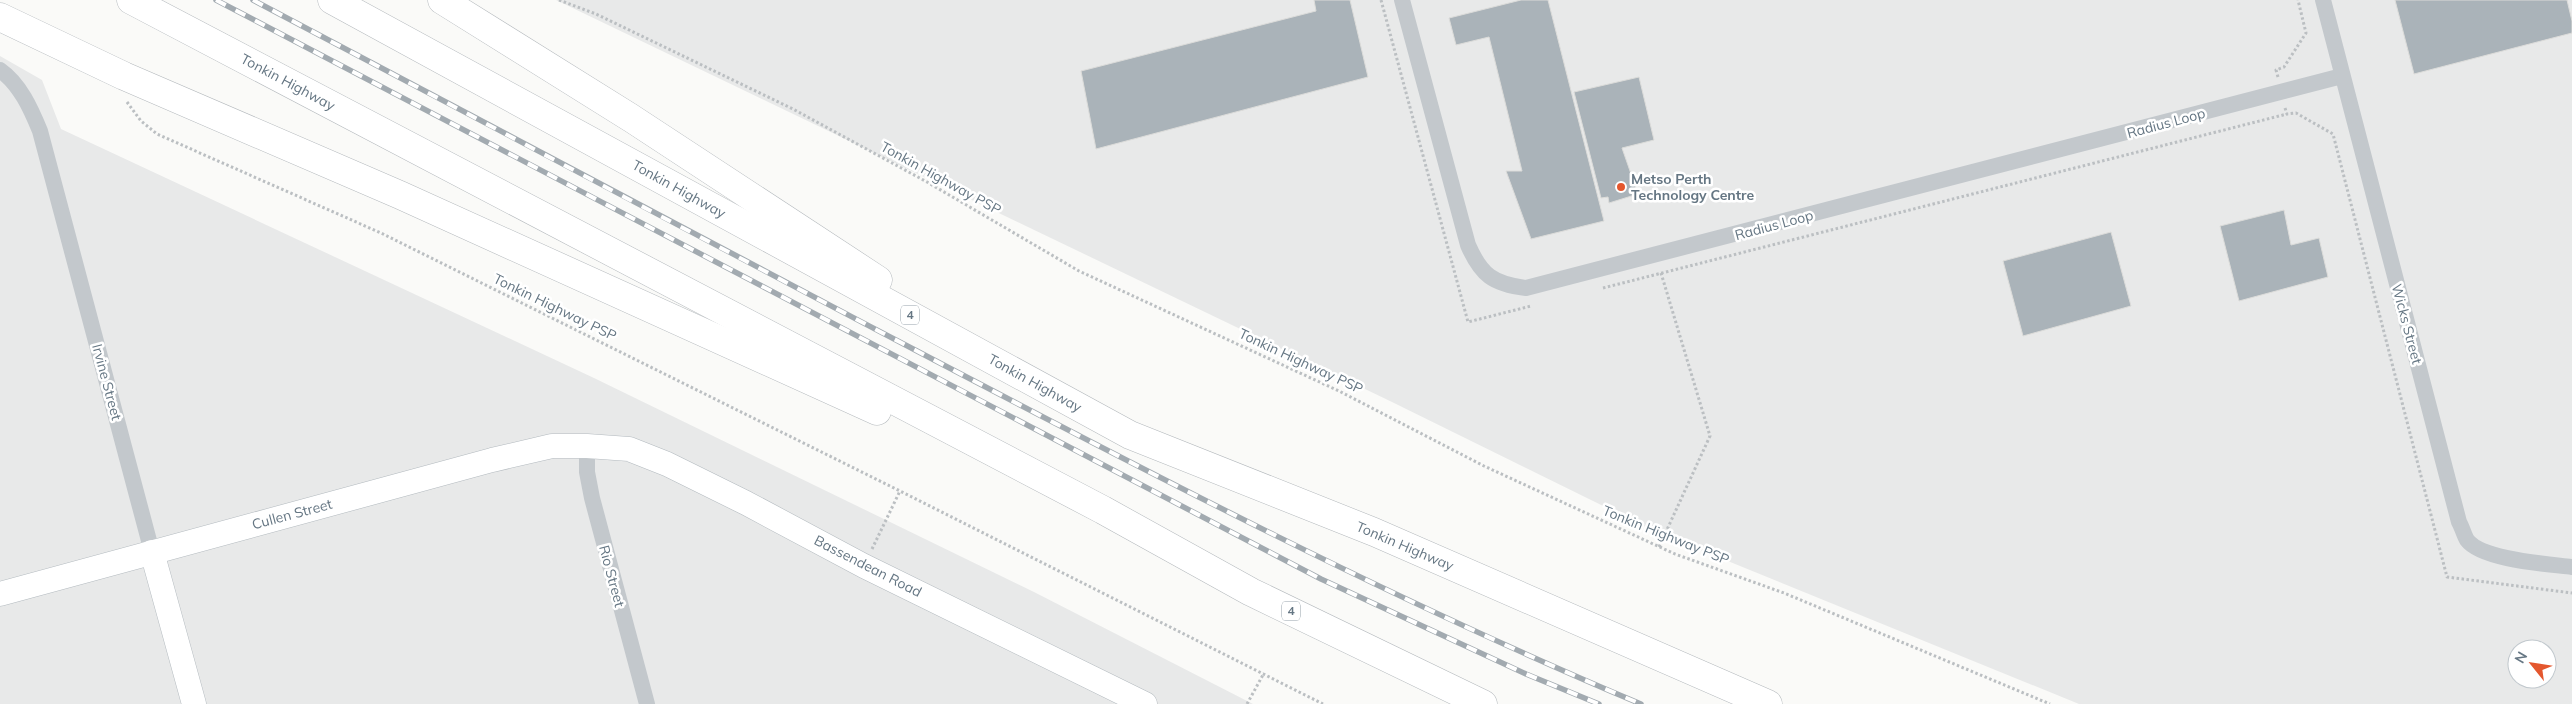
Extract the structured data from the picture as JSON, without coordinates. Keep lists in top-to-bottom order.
{
  "streets": {
    "highway": ["Tonkin Highway", "4"],
    "street": [
      "Radius Loop",
      "Wicks Street",
      "Irvine Street",
      "Cullen Street",
      "Bassendean Road",
      "Rio Street"
    ],
    "path": ["Tonkin Highway PSP"]
  },
  "crossings": [
    ["Radius Loop", "Wicks Street"],
    ["Irvine Street", "Cullen Street"],
    ["Cullen Street", "Bassendean Road"],
    ["Cullen Street", "Rio Street"],
    ["Bassendean Road", "Rio Street"]
  ],
  "places": ["Metso Perth Technology Centre"],
  "north": "top left"
}
